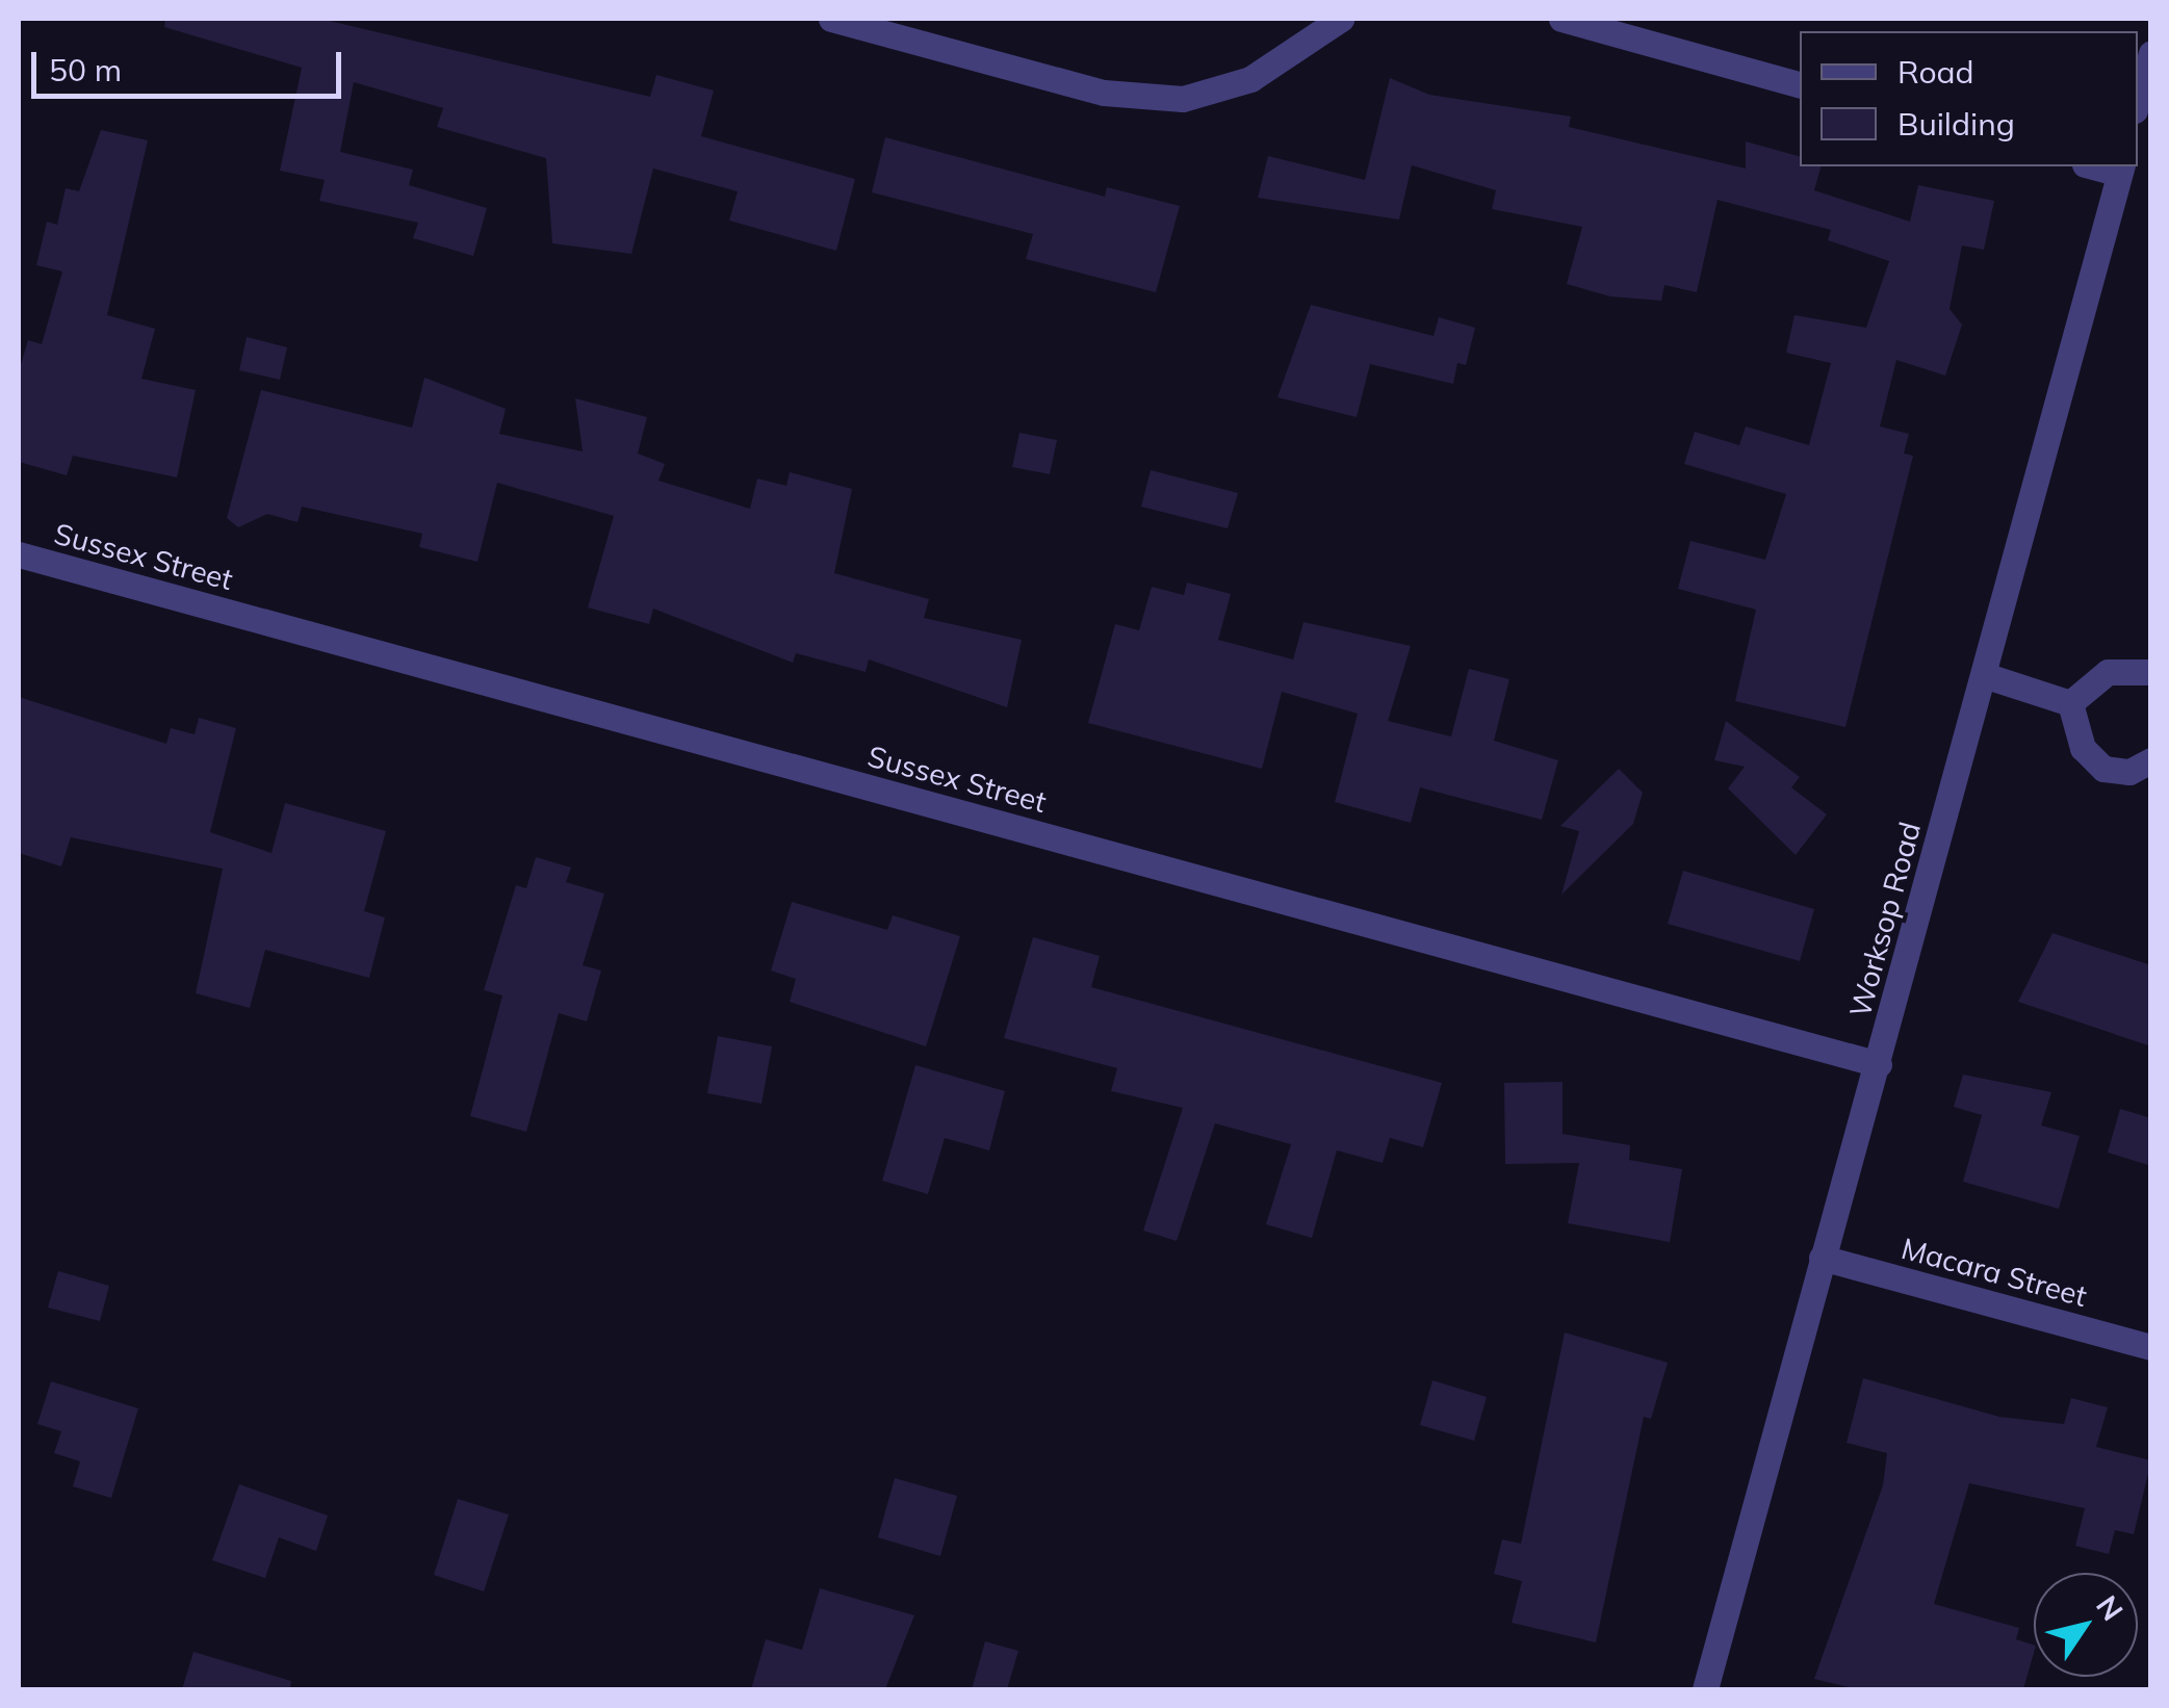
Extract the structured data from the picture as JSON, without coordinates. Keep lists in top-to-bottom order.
{
  "streets": {
    "street": ["Sussex Street", "Worksop Road", "Macara Street"]
  },
  "crossings": [
    ["Sussex Street", "Worksop Road"],
    ["Worksop Road", "Macara Street"]
  ],
  "legend": ["Road", "Building"],
  "scale_bar": "50 m",
  "north": "top right"
}
